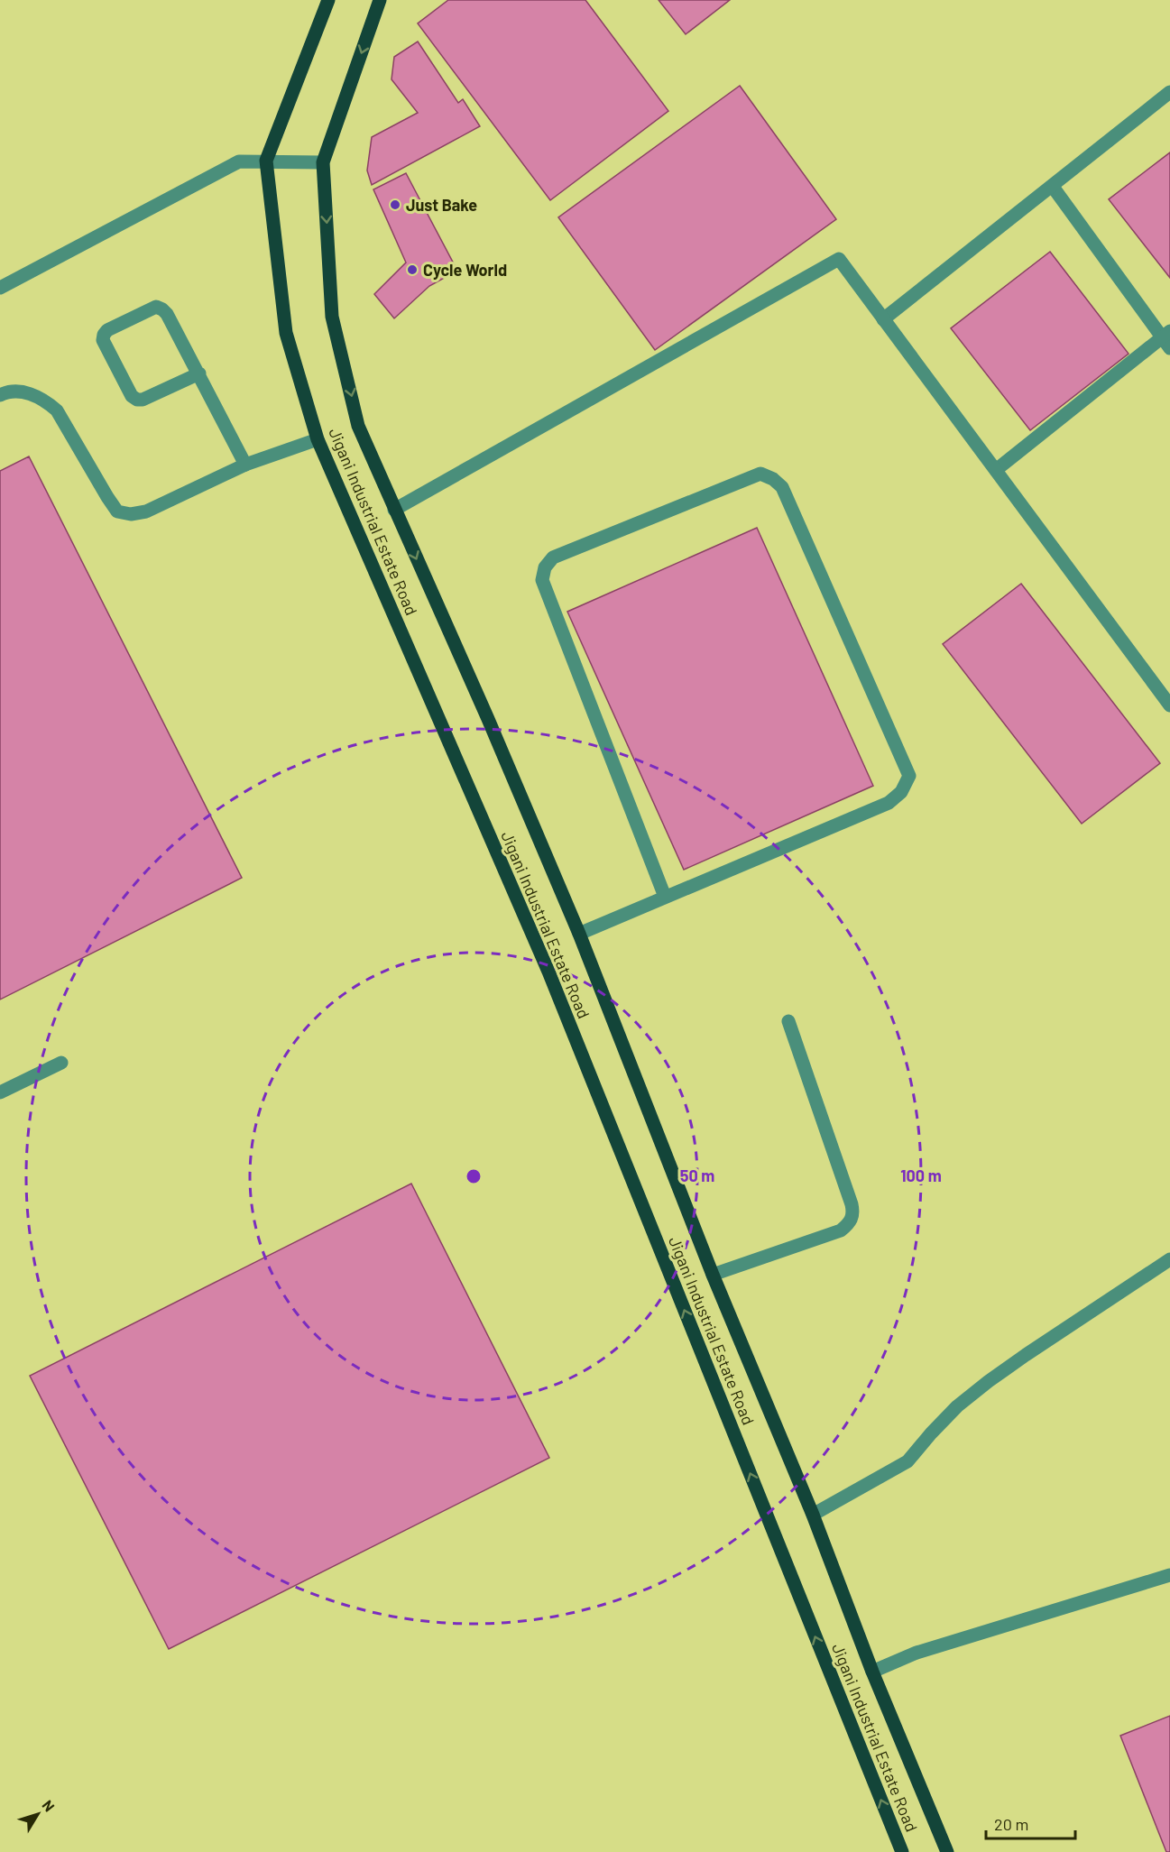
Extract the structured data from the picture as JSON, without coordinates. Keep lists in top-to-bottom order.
{
  "streets": {
    "main road": ["Jigani Industrial Estate Road"]
  },
  "places": ["Just Bake", "Cycle World"],
  "scale_bar": "20 m",
  "north": "top right",
  "rings": ["50 m", "100 m"]
}
